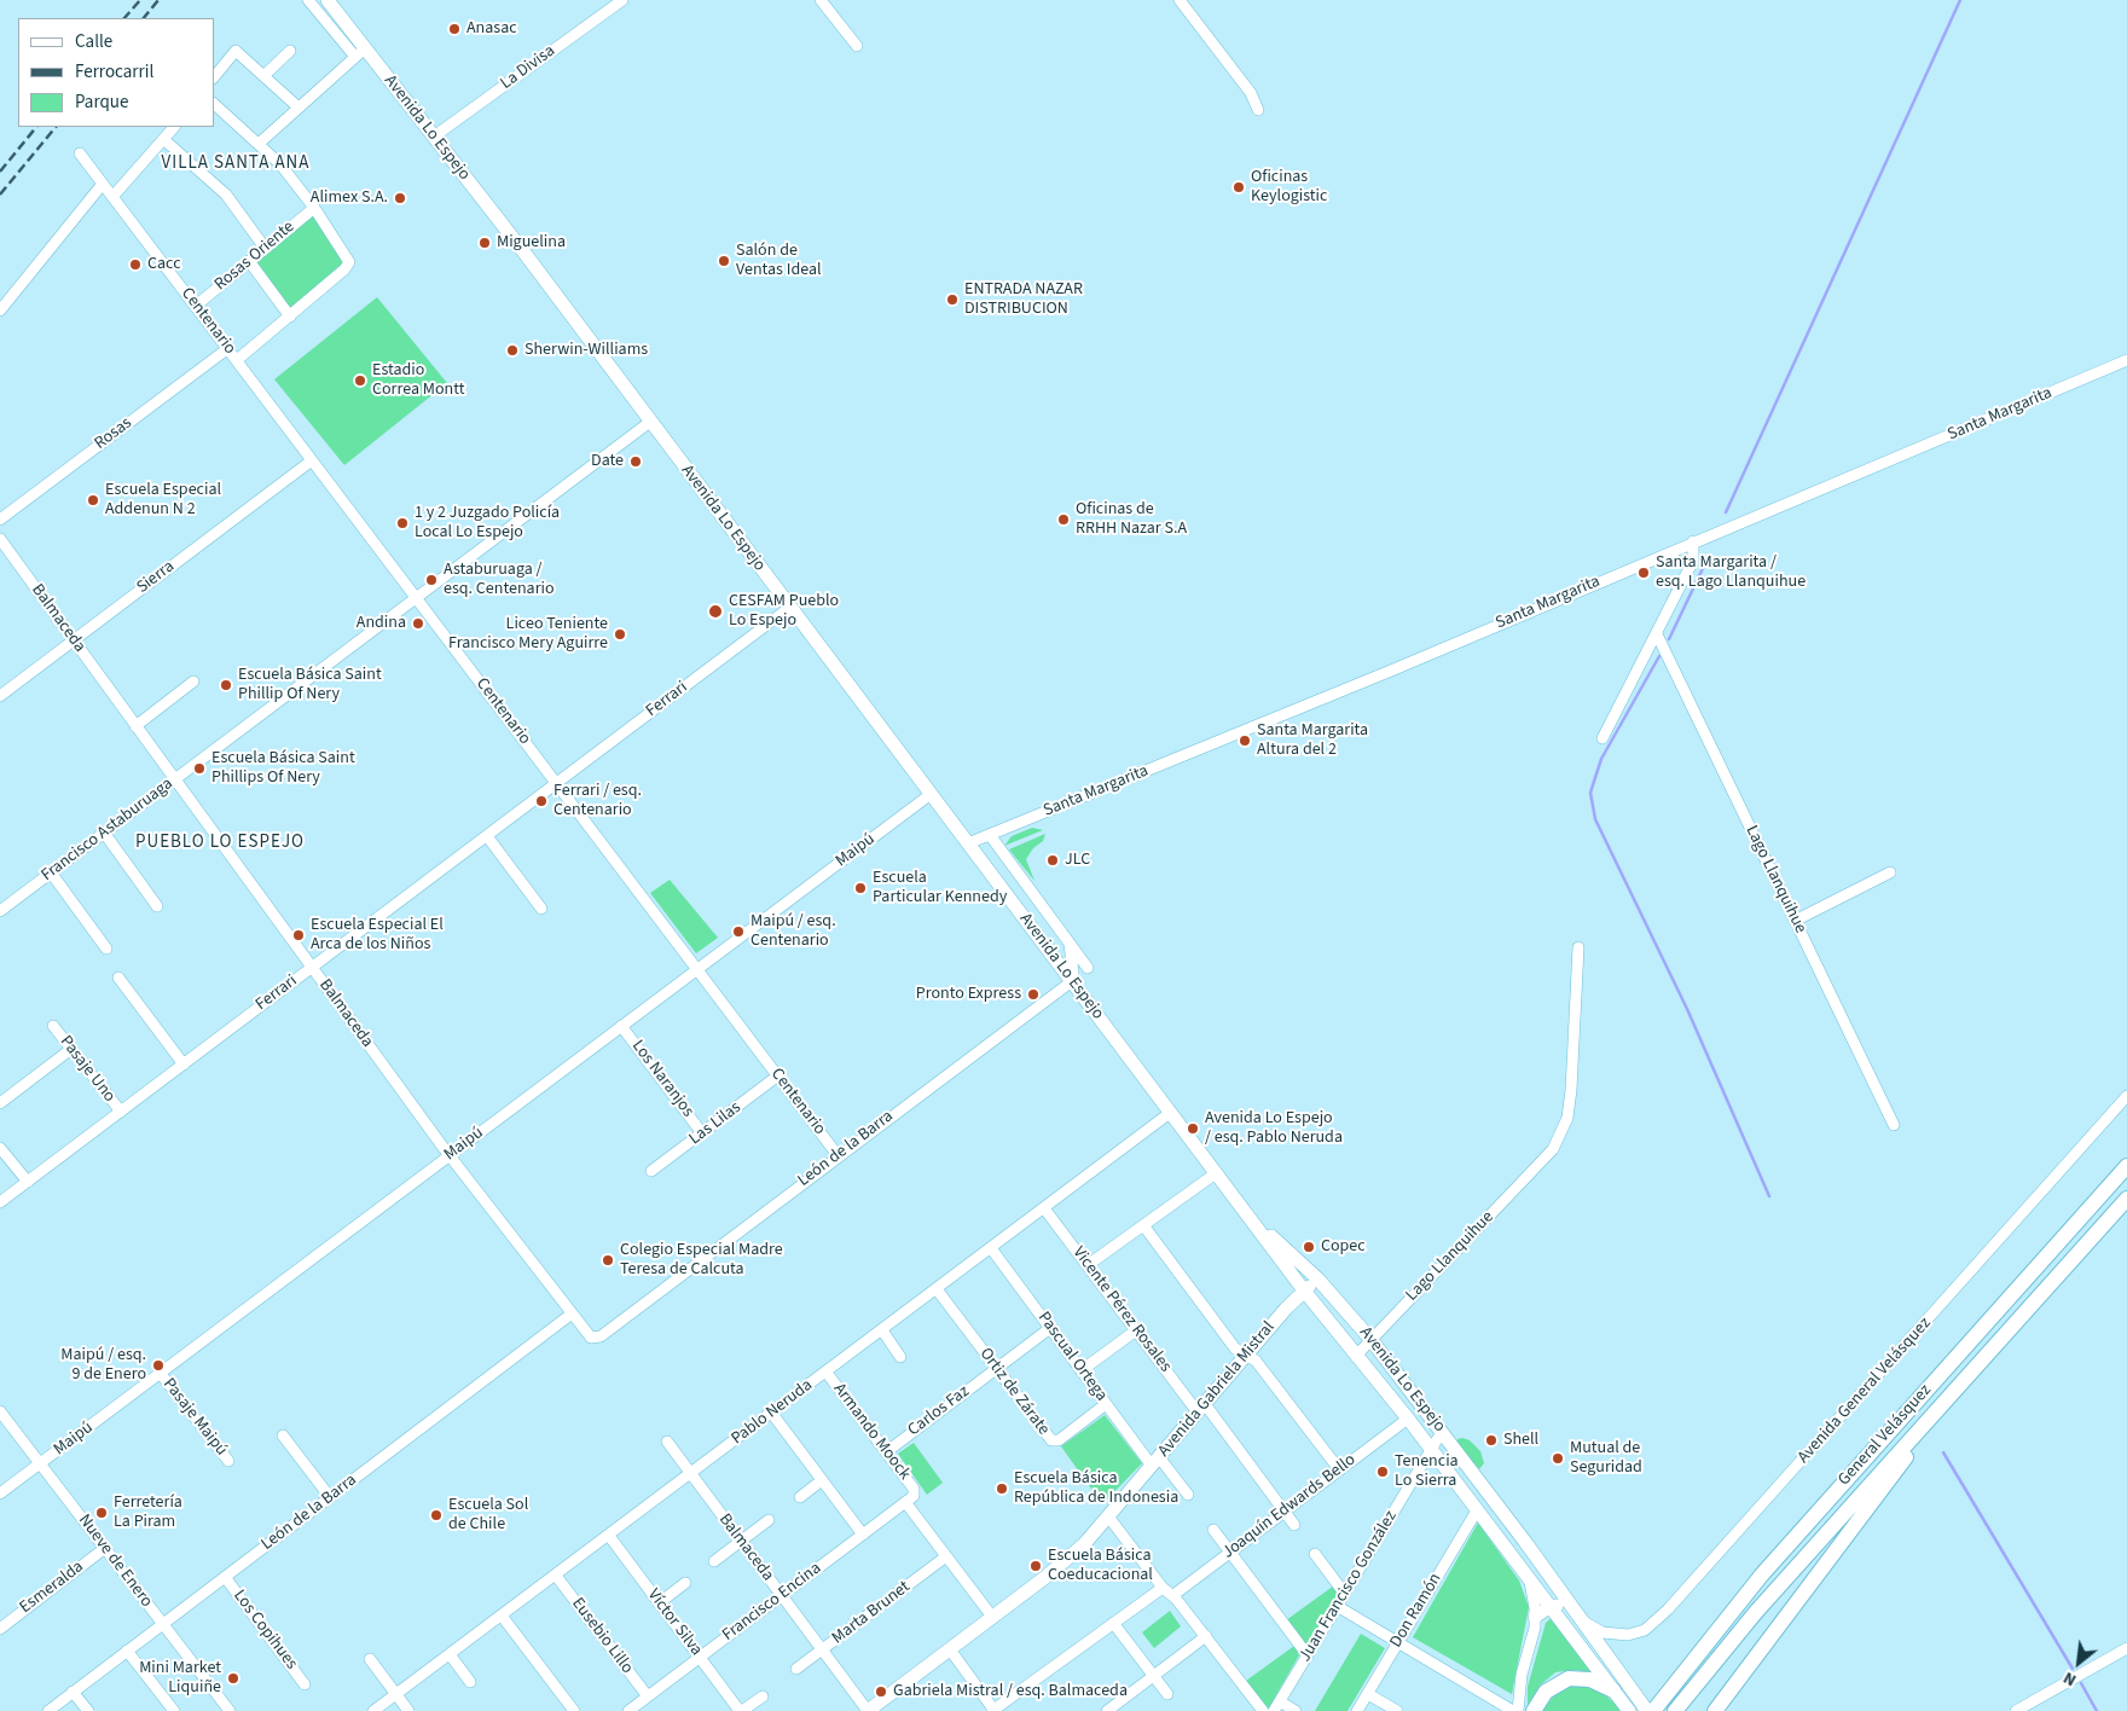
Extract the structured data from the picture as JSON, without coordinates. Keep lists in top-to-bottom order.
{
  "streets": {
    "highway": ["General Velásquez"],
    "main road": ["Avenida Lo Espejo", "Avenida Gabriela Mistral"],
    "street": [
      "La Divisa",
      "Rosas Oriente",
      "Centenario",
      "Santa Margarita",
      "Rosas",
      "Sierra",
      "Balmaceda",
      "Ferrari",
      "Francisco Astaburuaga",
      "Maipú",
      "Lago Llanquihue",
      "Pasaje Uno",
      "Los Naranjos",
      "Las Lilas",
      "León de la Barra",
      "Vicente Pérez Rosales",
      "Pascual Ortega",
      "Avenida General Velásquez",
      "Ortiz de Zárate",
      "Carlos Faz",
      "Pablo Neruda",
      "Pasaje Maipú",
      "Armando Moock",
      "Joaquín Edwards Bello",
      "Nueve de Enero",
      "Juan Francisco González",
      "Esmeralda",
      "Francisco Encina",
      "Don Ramón",
      "Marta Brunet",
      "Víctor Silva",
      "Los Copihues",
      "Eusebio Lillo"
    ]
  },
  "crossings": [
    ["La Divisa", "Avenida Lo Espejo"],
    ["Avenida Lo Espejo", "Santa Margarita"],
    ["Avenida Lo Espejo", "Ferrari"],
    ["Avenida Lo Espejo", "Francisco Astaburuaga"],
    ["Avenida Lo Espejo", "Maipú"],
    ["Avenida Lo Espejo", "Lago Llanquihue"],
    ["Avenida Lo Espejo", "León de la Barra"],
    ["Avenida Lo Espejo", "Avenida Gabriela Mistral"],
    ["Avenida Lo Espejo", "Avenida General Velásquez"],
    ["Avenida Lo Espejo", "Pablo Neruda"],
    ["Avenida Lo Espejo", "Joaquín Edwards Bello"],
    ["Avenida Lo Espejo", "Juan Francisco González"],
    ["Avenida Lo Espejo", "Don Ramón"],
    ["Rosas Oriente", "Centenario"],
    ["Centenario", "Rosas"],
    ["Centenario", "Sierra"],
    ["Centenario", "Ferrari"],
    ["Centenario", "Francisco Astaburuaga"],
    ["Centenario", "Maipú"],
    ["Centenario", "Las Lilas"],
    ["Centenario", "León de la Barra"],
    ["Sierra", "Balmaceda"],
    ["Balmaceda", "Ferrari"],
    ["Balmaceda", "Francisco Astaburuaga"],
    ["Balmaceda", "Maipú"],
    ["Balmaceda", "León de la Barra"],
    ["Balmaceda", "Avenida Gabriela Mistral"],
    ["Balmaceda", "Pablo Neruda"],
    ["Balmaceda", "Francisco Encina"],
    ["Balmaceda", "Marta Brunet"],
    ["Ferrari", "Pasaje Uno"],
    ["Maipú", "Los Naranjos"],
    ["Maipú", "Pasaje Maipú"],
    ["Maipú", "Nueve de Enero"],
    ["Los Naranjos", "Las Lilas"],
    ["León de la Barra", "Nueve de Enero"],
    ["León de la Barra", "Los Copihues"],
    ["Vicente Pérez Rosales", "Avenida Gabriela Mistral"],
    ["Vicente Pérez Rosales", "Pablo Neruda"],
    ["Vicente Pérez Rosales", "Joaquín Edwards Bello"],
    ["Pascual Ortega", "Avenida Gabriela Mistral"],
    ["Pascual Ortega", "Ortiz de Zárate"],
    ["Pascual Ortega", "Carlos Faz"],
    ["Pascual Ortega", "Pablo Neruda"],
    ["Avenida Gabriela Mistral", "Armando Moock"],
    ["Ortiz de Zárate", "Carlos Faz"],
    ["Ortiz de Zárate", "Pablo Neruda"],
    ["Carlos Faz", "Armando Moock"],
    ["Pablo Neruda", "Armando Moock"],
    ["Pablo Neruda", "Víctor Silva"],
    ["Pablo Neruda", "Eusebio Lillo"],
    ["Armando Moock", "Francisco Encina"],
    ["Armando Moock", "Marta Brunet"],
    ["Nueve de Enero", "Esmeralda"],
    ["Francisco Encina", "Víctor Silva"],
    ["Francisco Encina", "Eusebio Lillo"]
  ],
  "districts": ["VILLA SANTA ANA", "PUEBLO LO ESPEJO"],
  "places": [
    "Anasac",
    "Oficinas Keylogistic",
    "Alimex S.A.",
    "Miguelina",
    "Salón de Ventas Ideal",
    "Cacc",
    "ENTRADA NAZAR DISTRIBUCION",
    "Sherwin-Williams",
    "Estadio Correa Montt",
    "Date",
    "Escuela Especial Addenun N 2",
    "Oficinas de RRHH Nazar S.A",
    "1 y 2 Juzgado Policía Local Lo Espejo",
    "Santa Margarita / esq. Lago Llanquihue",
    "Astaburuaga / esq. Centenario",
    "CESFAM Pueblo Lo Espejo",
    "Andina",
    "Liceo Teniente Francisco Mery Aguirre",
    "Escuela Básica Saint Phillip Of Nery",
    "Santa Margarita Altura del 2",
    "Escuela Básica Saint Phillips Of Nery",
    "Ferrari / esq. Centenario",
    "JLC",
    "Escuela Particular Kennedy",
    "Maipú / esq. Centenario",
    "Escuela Especial El Arca de los Niños",
    "Pronto Express",
    "Avenida Lo Espejo / esq. Pablo Neruda",
    "Copec",
    "Colegio Especial Madre Teresa de Calcuta",
    "Maipú / esq. 9 de Enero",
    "Shell",
    "Mutual de Seguridad",
    "Tenencia Lo Sierra",
    "Escuela Básica República de Indonesia",
    "Ferretería La Piram",
    "Escuela Sol de Chile",
    "Escuela Básica Coeducacional",
    "Mini Market Liquiñe",
    "Gabriela Mistral / esq. Balmaceda"
  ],
  "legend": ["Calle", "Ferrocarril", "Parque"],
  "north": "bottom left"
}
